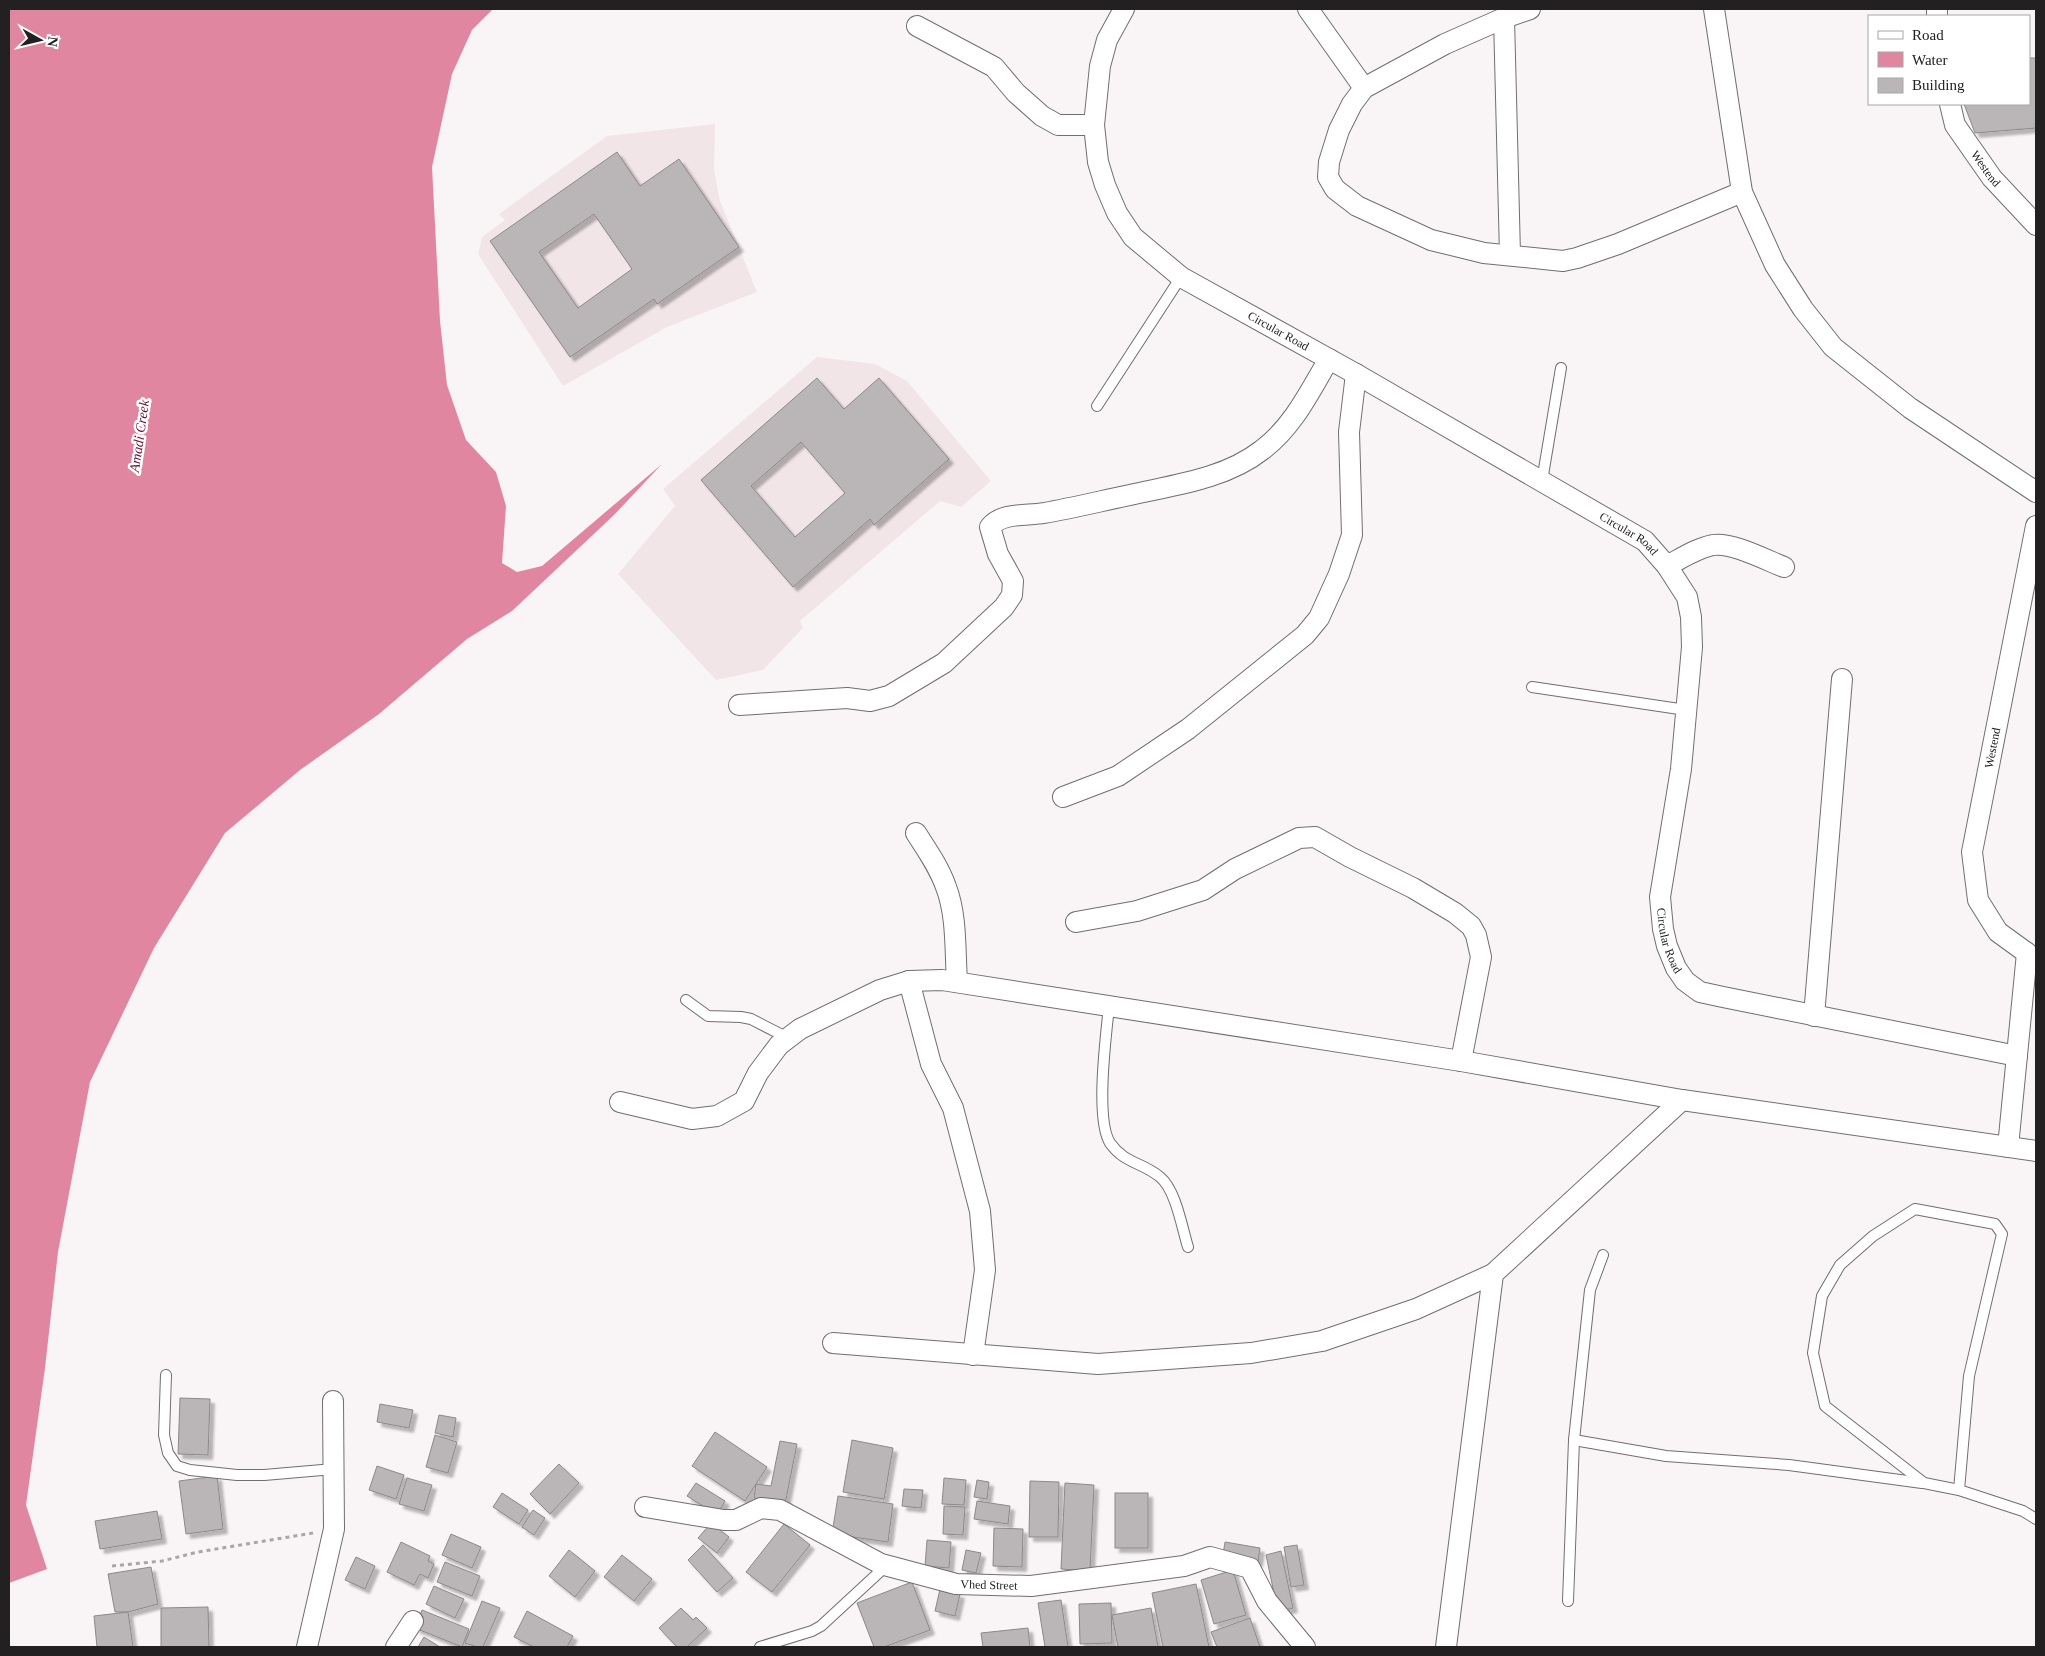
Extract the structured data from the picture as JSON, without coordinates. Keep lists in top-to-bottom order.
{
  "streets": {
    "street": ["Westend", "Circular Road", "Vhed Street"]
  },
  "water": ["Amadi Creek"],
  "legend": ["Road", "Water", "Building"],
  "north": "right"
}
